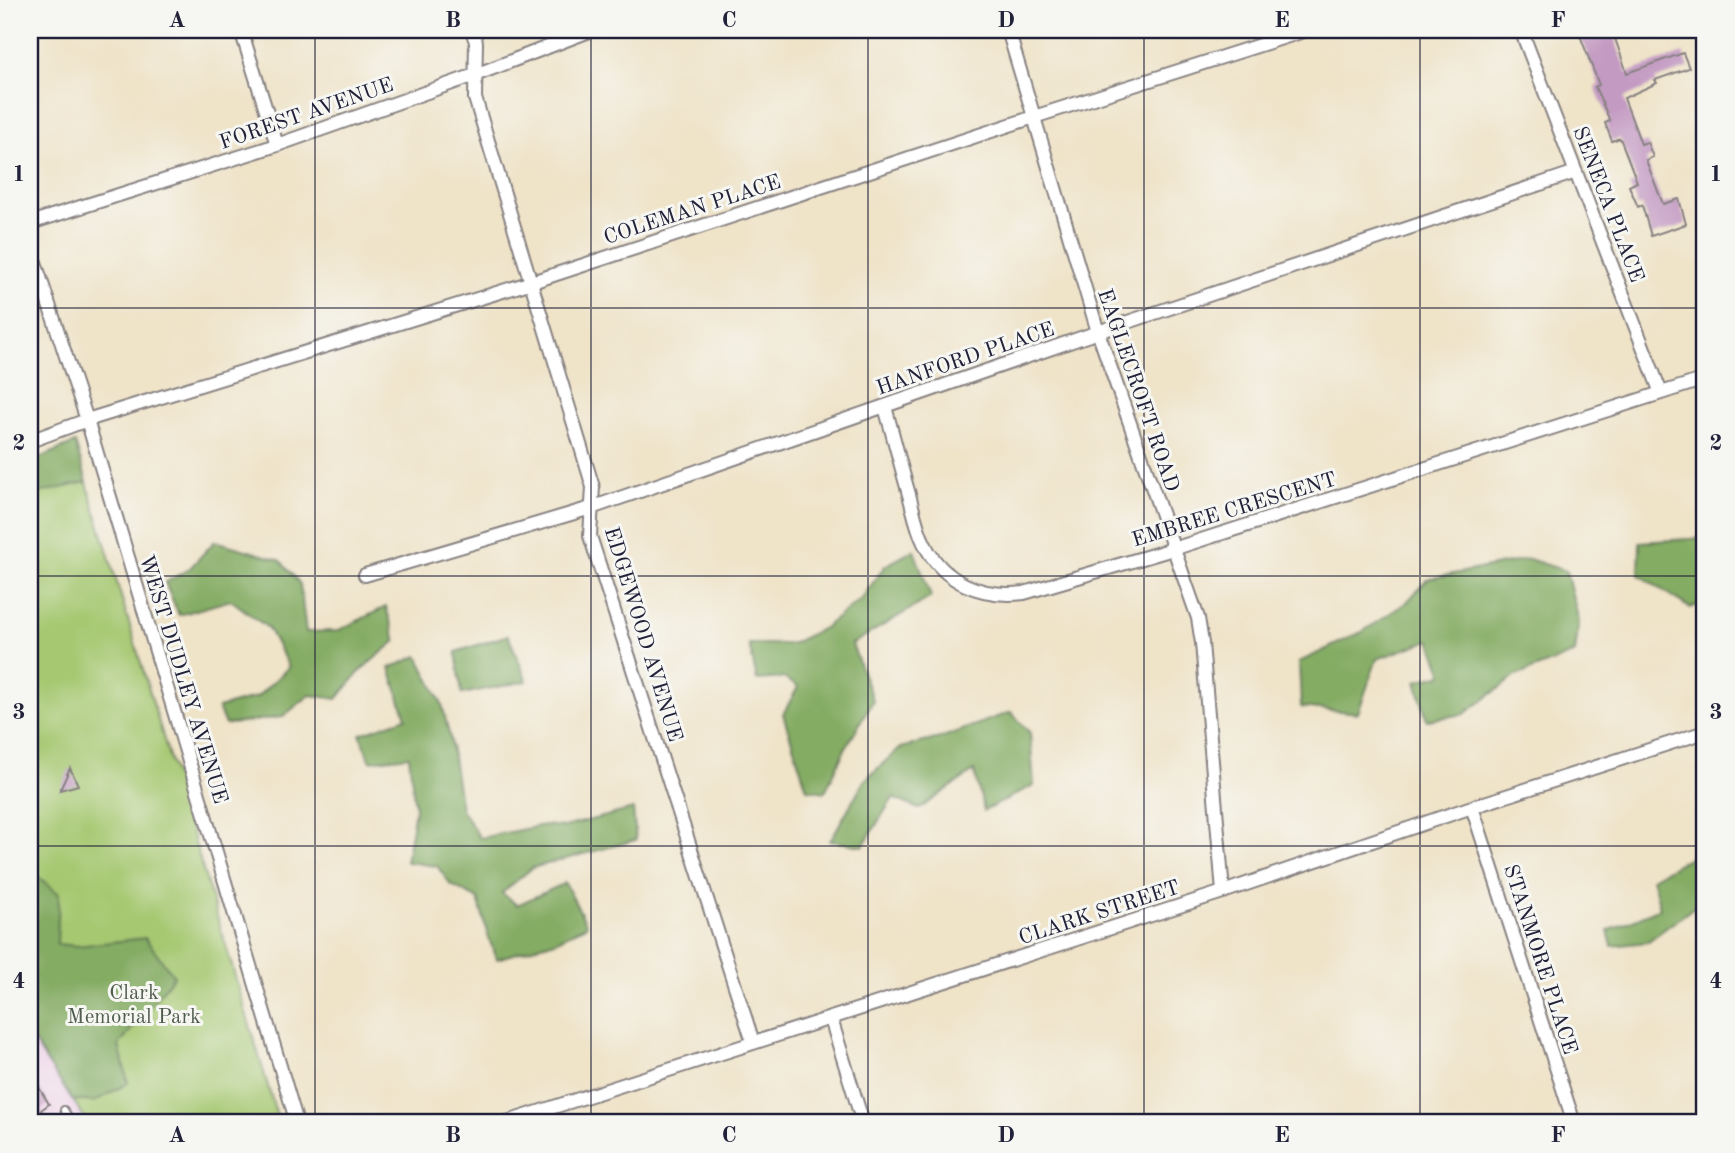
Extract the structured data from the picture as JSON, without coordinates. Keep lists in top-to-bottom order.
{
  "streets": {
    "street": [
      "FOREST AVENUE",
      "SENECA PLACE",
      "COLEMAN PLACE",
      "HANFORD PLACE",
      "EAGLECROFT ROAD",
      "EMBREE CRESCENT",
      "EDGEWOOD AVENUE",
      "WEST DUDLEY AVENUE",
      "CLARK STREET",
      "STANMORE PLACE"
    ]
  },
  "crossings": [
    ["FOREST AVENUE", "EDGEWOOD AVENUE"],
    ["SENECA PLACE", "HANFORD PLACE"],
    ["SENECA PLACE", "EMBREE CRESCENT"],
    ["COLEMAN PLACE", "EAGLECROFT ROAD"],
    ["COLEMAN PLACE", "EDGEWOOD AVENUE"],
    ["COLEMAN PLACE", "WEST DUDLEY AVENUE"],
    ["HANFORD PLACE", "EAGLECROFT ROAD"],
    ["HANFORD PLACE", "EMBREE CRESCENT"],
    ["HANFORD PLACE", "EDGEWOOD AVENUE"],
    ["EAGLECROFT ROAD", "EMBREE CRESCENT"],
    ["EAGLECROFT ROAD", "CLARK STREET"],
    ["EDGEWOOD AVENUE", "CLARK STREET"],
    ["CLARK STREET", "STANMORE PLACE"]
  ],
  "parks": ["Clark Memorial Park"],
  "grid": {
    "columns": [
      "A",
      "B",
      "C",
      "D",
      "E",
      "F"
    ],
    "rows": [
      "1",
      "2",
      "3",
      "4"
    ]
  }
}
